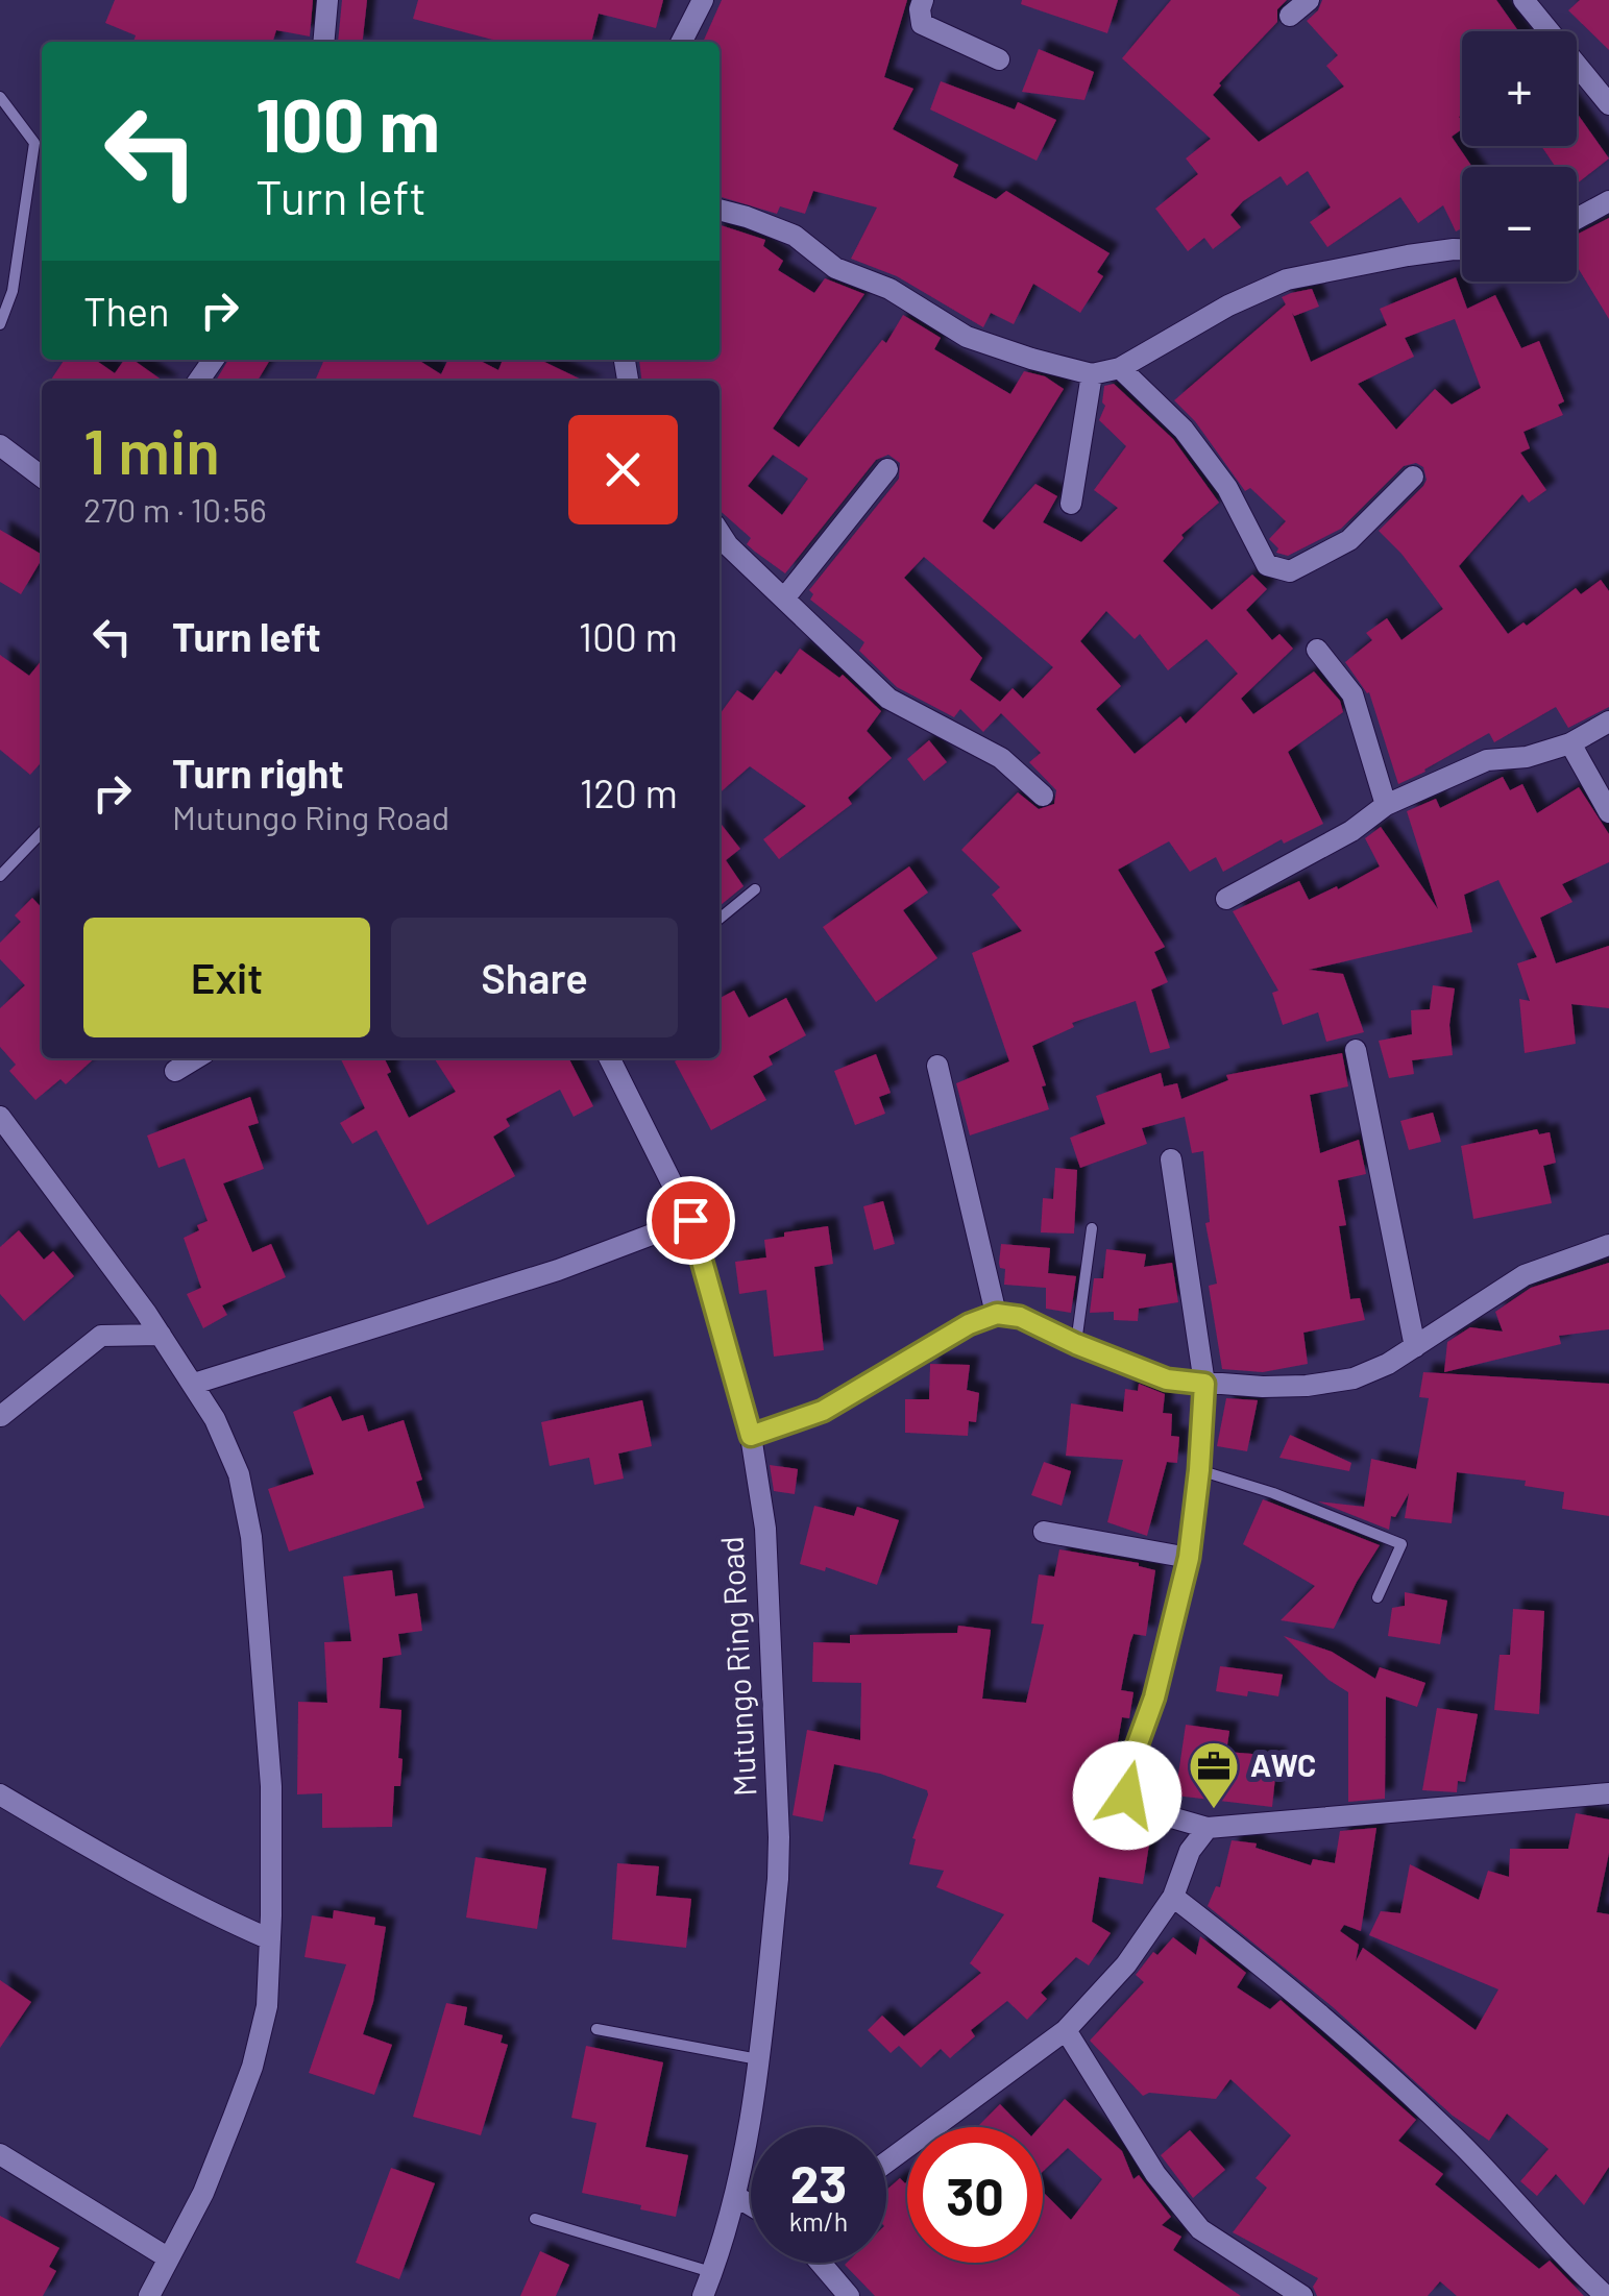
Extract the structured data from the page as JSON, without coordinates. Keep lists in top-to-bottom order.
{
  "streets": {
    "street": ["Mutungo Ring Road"]
  },
  "places": {
    "office": ["AWC"]
  },
  "page": {
    "map_buttons": ["+", "−"],
    "turn": ["100 m", "Turn left"],
    "then": "Then",
    "heading": ["1 min", "270 m · 10:56"],
    "list": [
      {
        "name": "Turn left",
        "value": "100 m"
      },
      {
        "name": "Turn right",
        "note": "Mutungo Ring Road",
        "value": "120 m"
      }
    ],
    "buttons": ["Exit", "Share"],
    "speed": "23 km/h",
    "limit": "30"
  }
}
